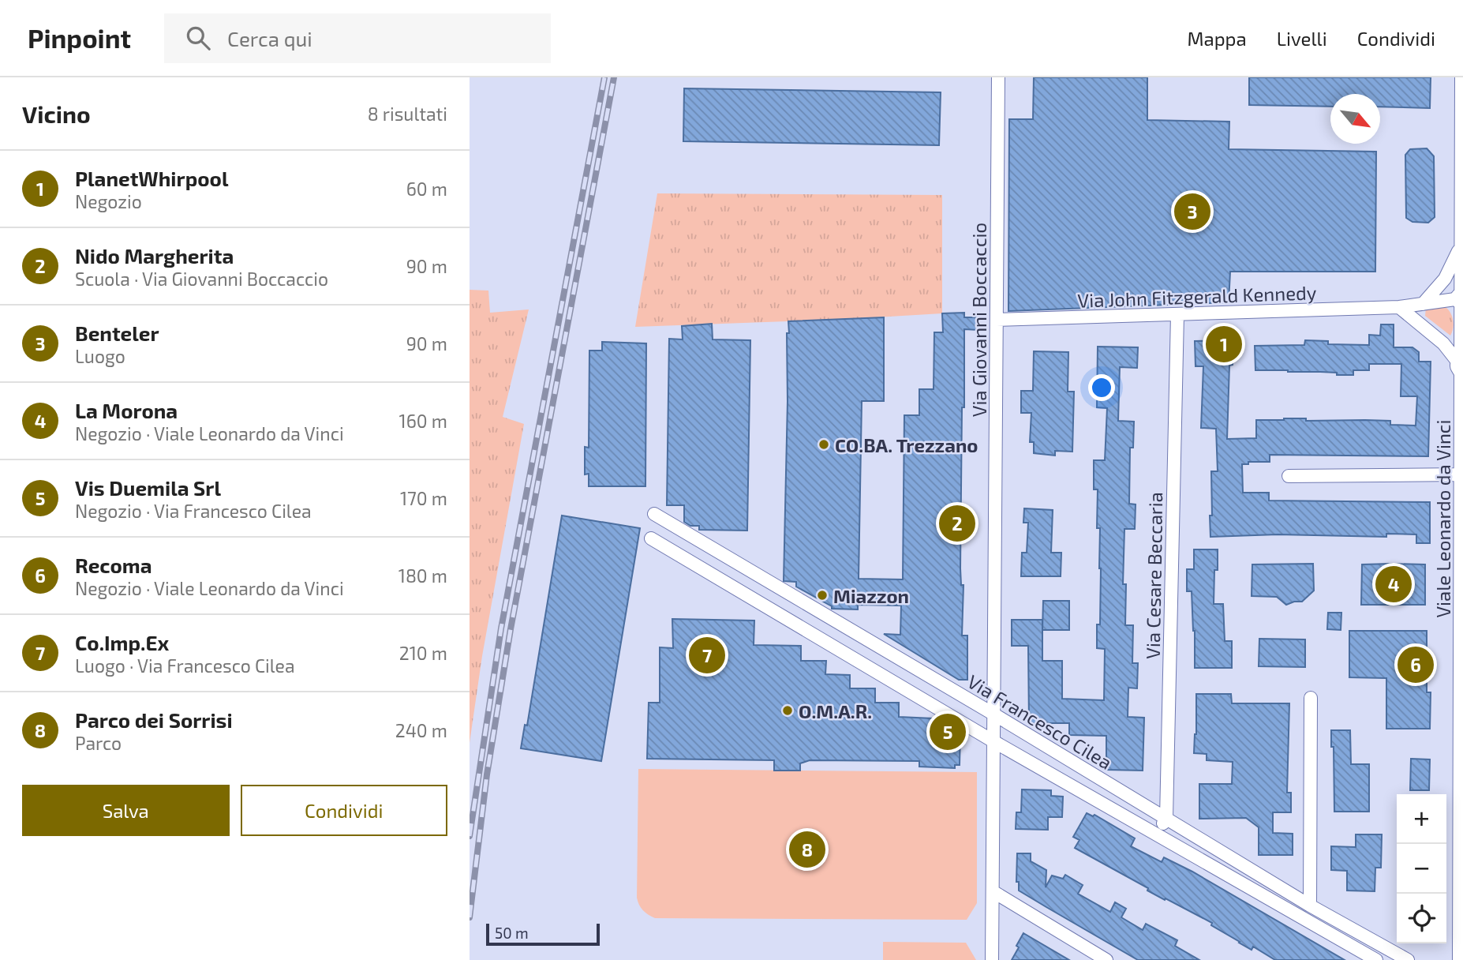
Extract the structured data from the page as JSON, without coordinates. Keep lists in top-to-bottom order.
{
  "streets": {
    "street": [
      "Via John Fitzgerald Kennedy",
      "Via Giovanni Boccaccio",
      "Viale Leonardo da Vinci",
      "Via Cesare Beccaria",
      "Via Francesco Cilea"
    ]
  },
  "crossings": [
    ["Via John Fitzgerald Kennedy", "Via Giovanni Boccaccio"],
    ["Via John Fitzgerald Kennedy", "Viale Leonardo da Vinci"],
    ["Via John Fitzgerald Kennedy", "Via Cesare Beccaria"],
    ["Via Giovanni Boccaccio", "Via Francesco Cilea"],
    ["Via Cesare Beccaria", "Via Francesco Cilea"]
  ],
  "places": ["CO.BA. Trezzano", "Miazzon", "O.M.A.R."],
  "scale_bar": "50 m",
  "north": "bottom right",
  "page": {
    "header": "Pinpoint",
    "search": "Cerca qui",
    "nav": ["Mappa", "Livelli", "Condividi"],
    "heading": ["Vicino", "8 risultati"],
    "list": [
      {
        "mark": "1",
        "name": "PlanetWhirpool",
        "note": "Negozio",
        "value": "60 m"
      },
      {
        "mark": "2",
        "name": "Nido Margherita",
        "note": "Scuola · Via Giovanni Boccaccio",
        "value": "90 m"
      },
      {
        "mark": "3",
        "name": "Benteler",
        "note": "Luogo",
        "value": "90 m"
      },
      {
        "mark": "4",
        "name": "La Morona",
        "note": "Negozio · Viale Leonardo da Vinci",
        "value": "160 m"
      },
      {
        "mark": "5",
        "name": "Vis Duemila Srl",
        "note": "Negozio · Via Francesco Cilea",
        "value": "170 m"
      },
      {
        "mark": "6",
        "name": "Recoma",
        "note": "Negozio · Viale Leonardo da Vinci",
        "value": "180 m"
      },
      {
        "mark": "7",
        "name": "Co.Imp.Ex",
        "note": "Luogo · Via Francesco Cilea",
        "value": "210 m"
      },
      {
        "mark": "8",
        "name": "Parco dei Sorrisi",
        "note": "Parco",
        "value": "240 m"
      }
    ],
    "pins": [
      "3",
      "1",
      "2",
      "4",
      "7",
      "6",
      "5",
      "8"
    ],
    "buttons": ["Salva", "Condividi"],
    "map_buttons": ["+", "−"],
    "scale": "50 m"
  }
}
